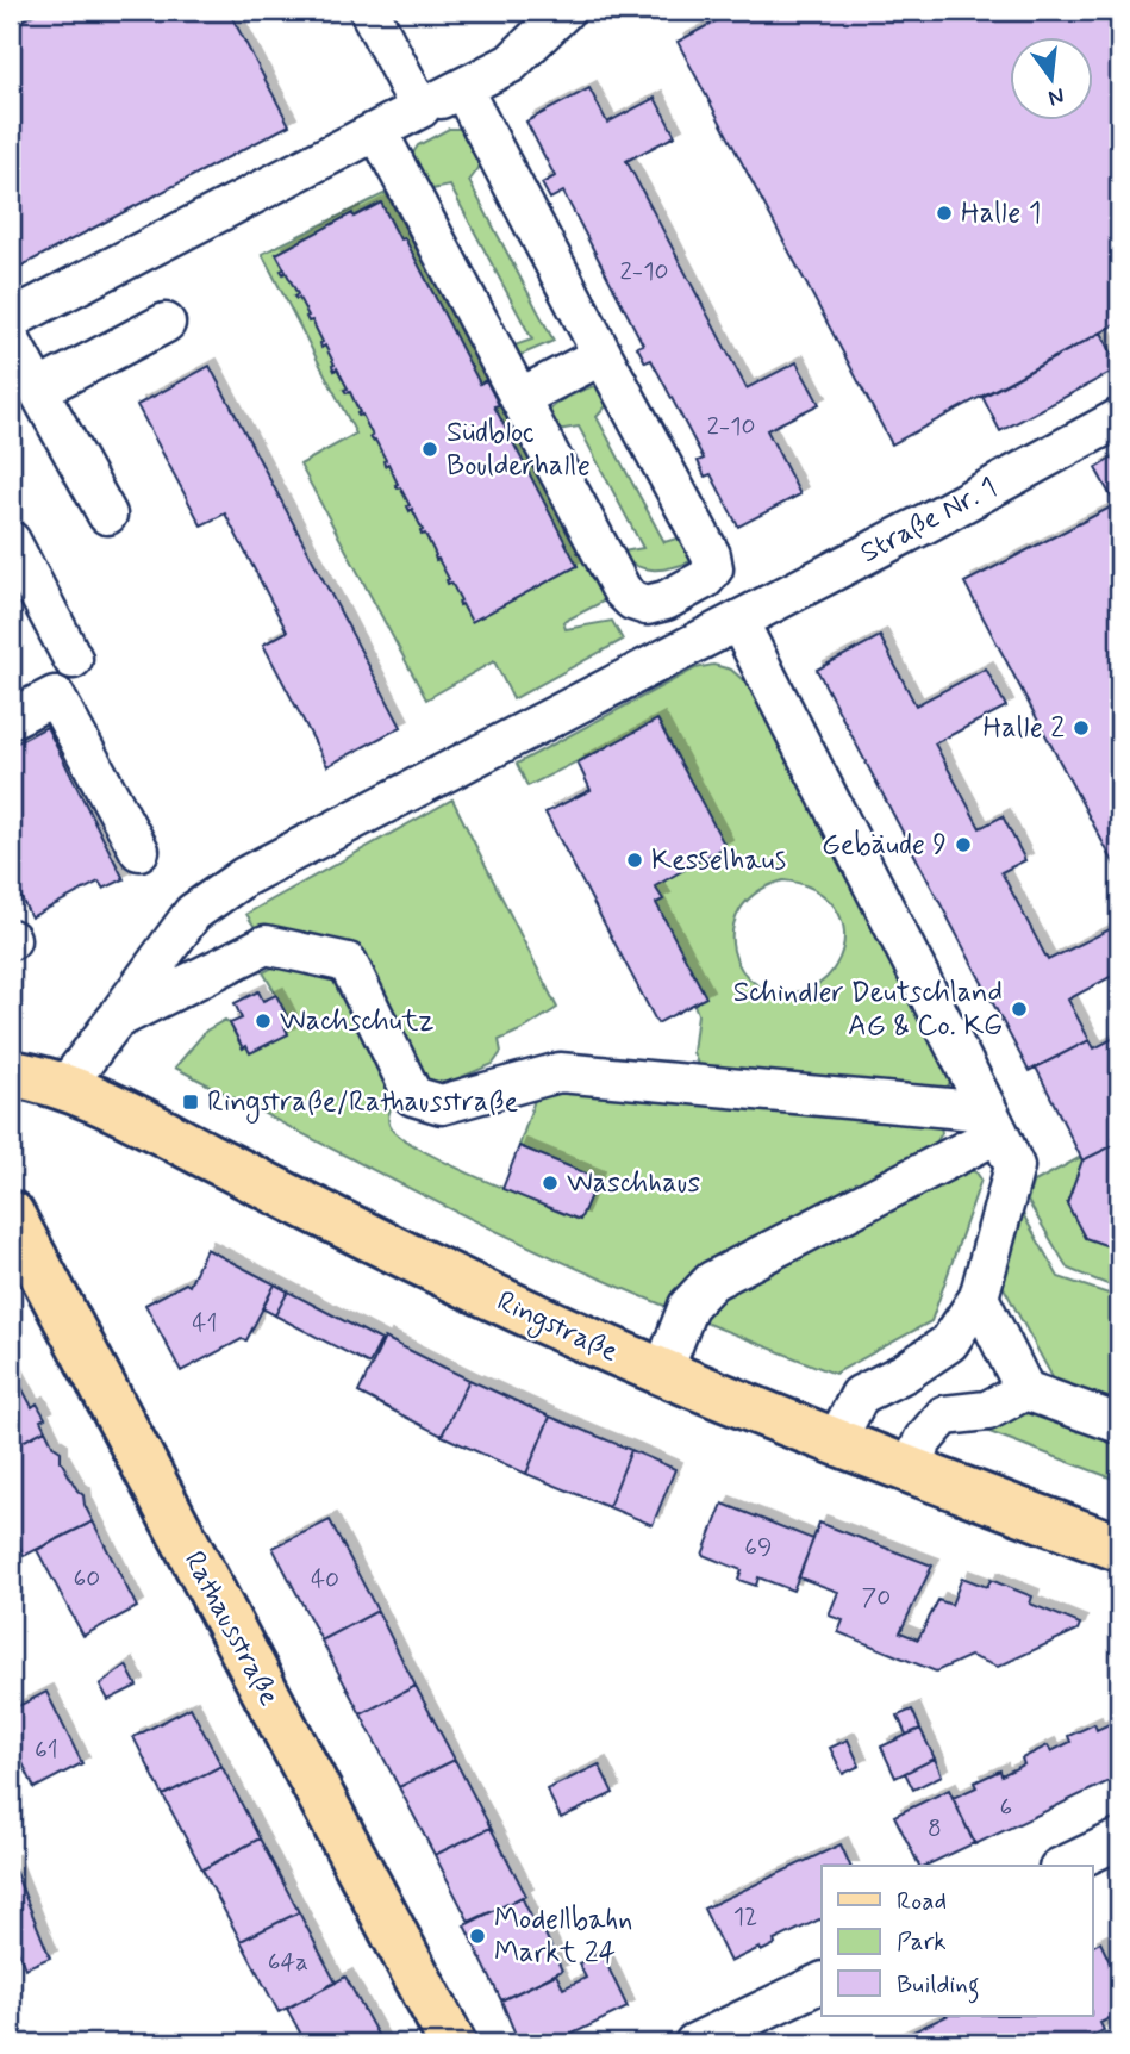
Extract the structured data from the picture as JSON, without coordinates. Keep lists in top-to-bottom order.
{
  "streets": {
    "main road": ["Ringstraße", "Rathausstraße"],
    "street": ["Straße Nr. 1"]
  },
  "crossings": [
    ["Straße Nr. 1", "Ringstraße"]
  ],
  "places": {
    "other": [
      "Halle 1",
      "Südbloc Boulderhalle",
      "Halle 2",
      "Gebäude 9",
      "Kesselhaus",
      "Schindler Deutschland AG & Co. KG",
      "Wachschutz",
      "Waschhaus",
      "Modellbahn Markt 24"
    ],
    "transit": ["Ringstraße/Rathausstraße"]
  },
  "house_numbers": [
    "2-10",
    "2-10",
    "41",
    "69",
    "60",
    "40",
    "70",
    "61",
    "6",
    "8",
    "12",
    "64a"
  ],
  "legend": ["Road", "Park", "Building"],
  "north": "bottom"
}
